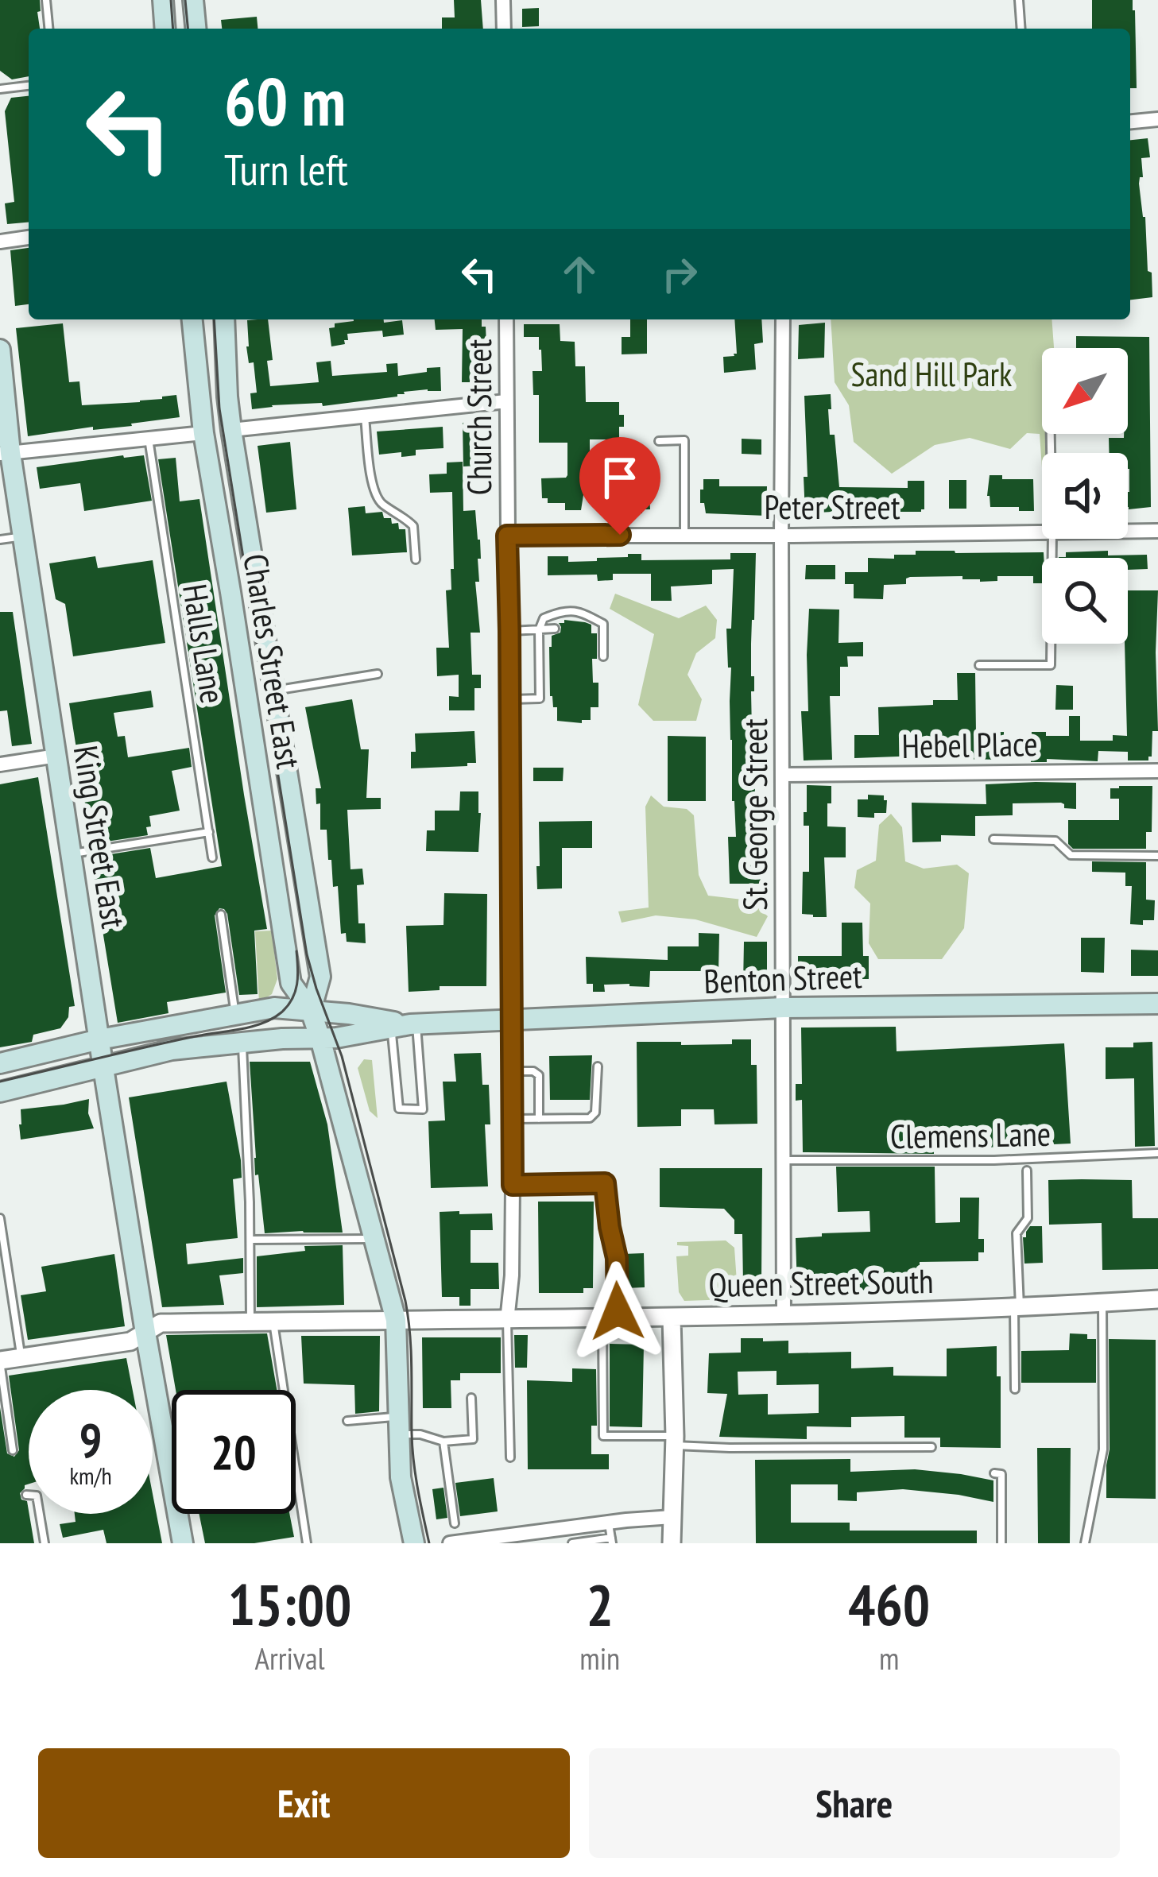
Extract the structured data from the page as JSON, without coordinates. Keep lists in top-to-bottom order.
{
  "streets": {
    "main road": ["Charles Street East", "King Street East", "Benton Street"],
    "street": [
      "Church Street",
      "Peter Street",
      "Hebel Place",
      "St. George Street",
      "Queen Street South"
    ],
    "lane": ["Halls Lane", "Clemens Lane"]
  },
  "crossings": [
    ["Church Street", "Peter Street"],
    ["Church Street", "Benton Street"],
    ["Church Street", "Queen Street South"],
    ["Peter Street", "St. George Street"],
    ["Charles Street East", "Benton Street"],
    ["Charles Street East", "Queen Street South"],
    ["Hebel Place", "St. George Street"],
    ["St. George Street", "Benton Street"],
    ["St. George Street", "Clemens Lane"],
    ["St. George Street", "Queen Street South"],
    ["King Street East", "Benton Street"],
    ["King Street East", "Queen Street South"]
  ],
  "parks": ["Sand Hill Park"],
  "north": "bottom left",
  "page": {
    "turn": ["60 m", "Turn left"],
    "speed": "9 km/h",
    "limit": "20",
    "eta": [
      "15:00",
      "Arrival",
      "2",
      "min",
      "460",
      "m"
    ],
    "buttons": ["Exit", "Share"]
  }
}
